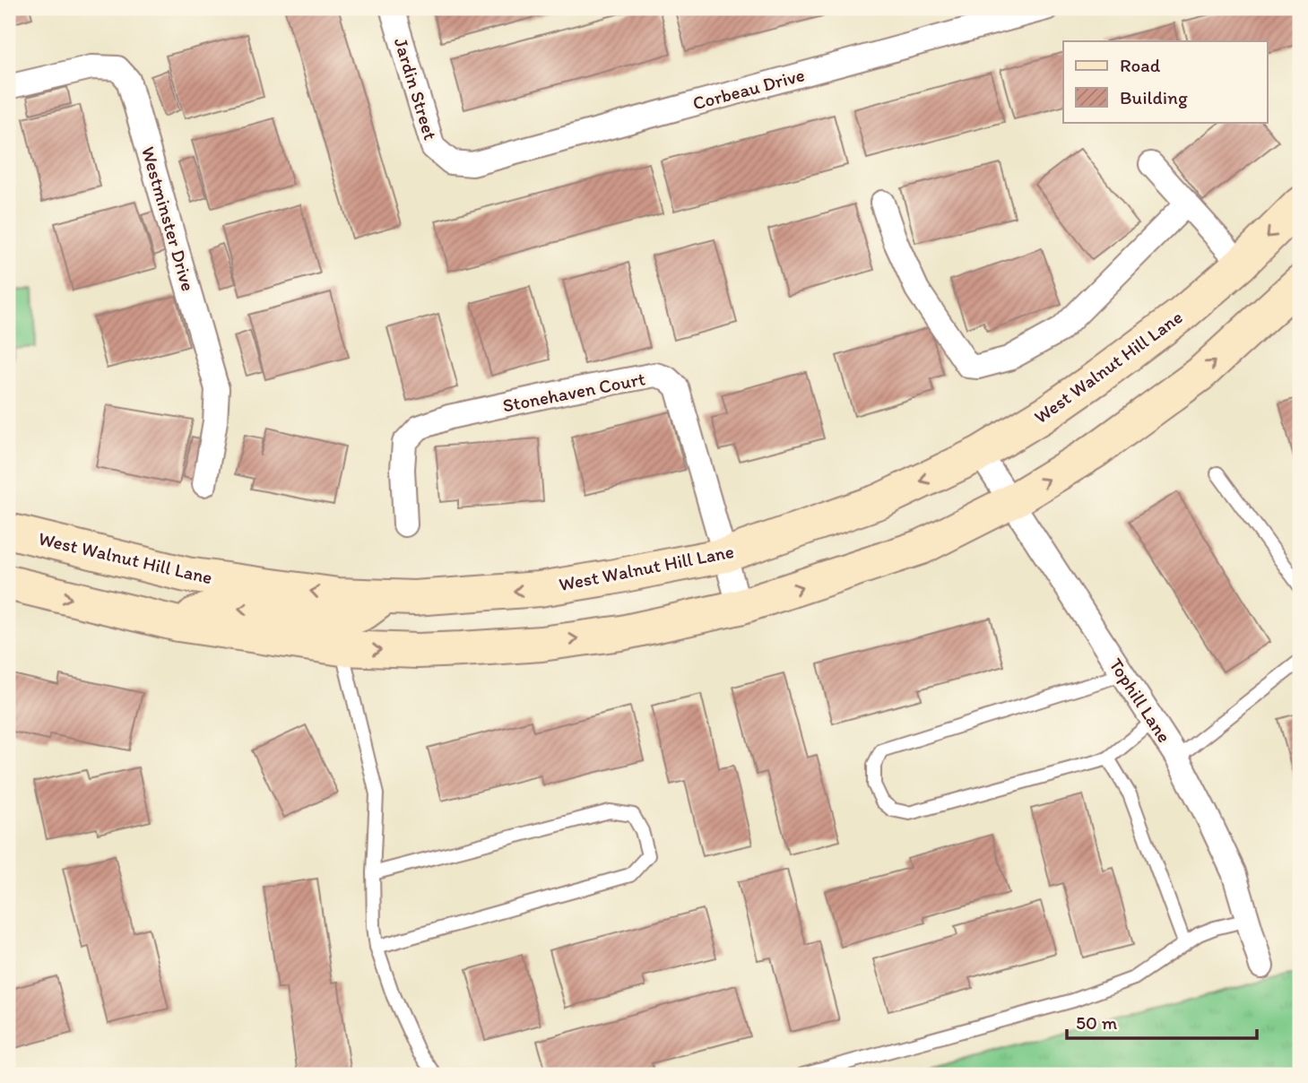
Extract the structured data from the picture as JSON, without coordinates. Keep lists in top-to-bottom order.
{
  "streets": {
    "main road": ["West Walnut Hill Lane"],
    "street": [
      "Jardin Street",
      "Corbeau Drive",
      "Westminster Drive",
      "Stonehaven Court",
      "Tophill Lane"
    ]
  },
  "crossings": [
    ["Jardin Street", "Corbeau Drive"],
    ["West Walnut Hill Lane", "Stonehaven Court"],
    ["West Walnut Hill Lane", "Tophill Lane"]
  ],
  "legend": ["Road", "Building"],
  "scale_bar": "50 m"
}
